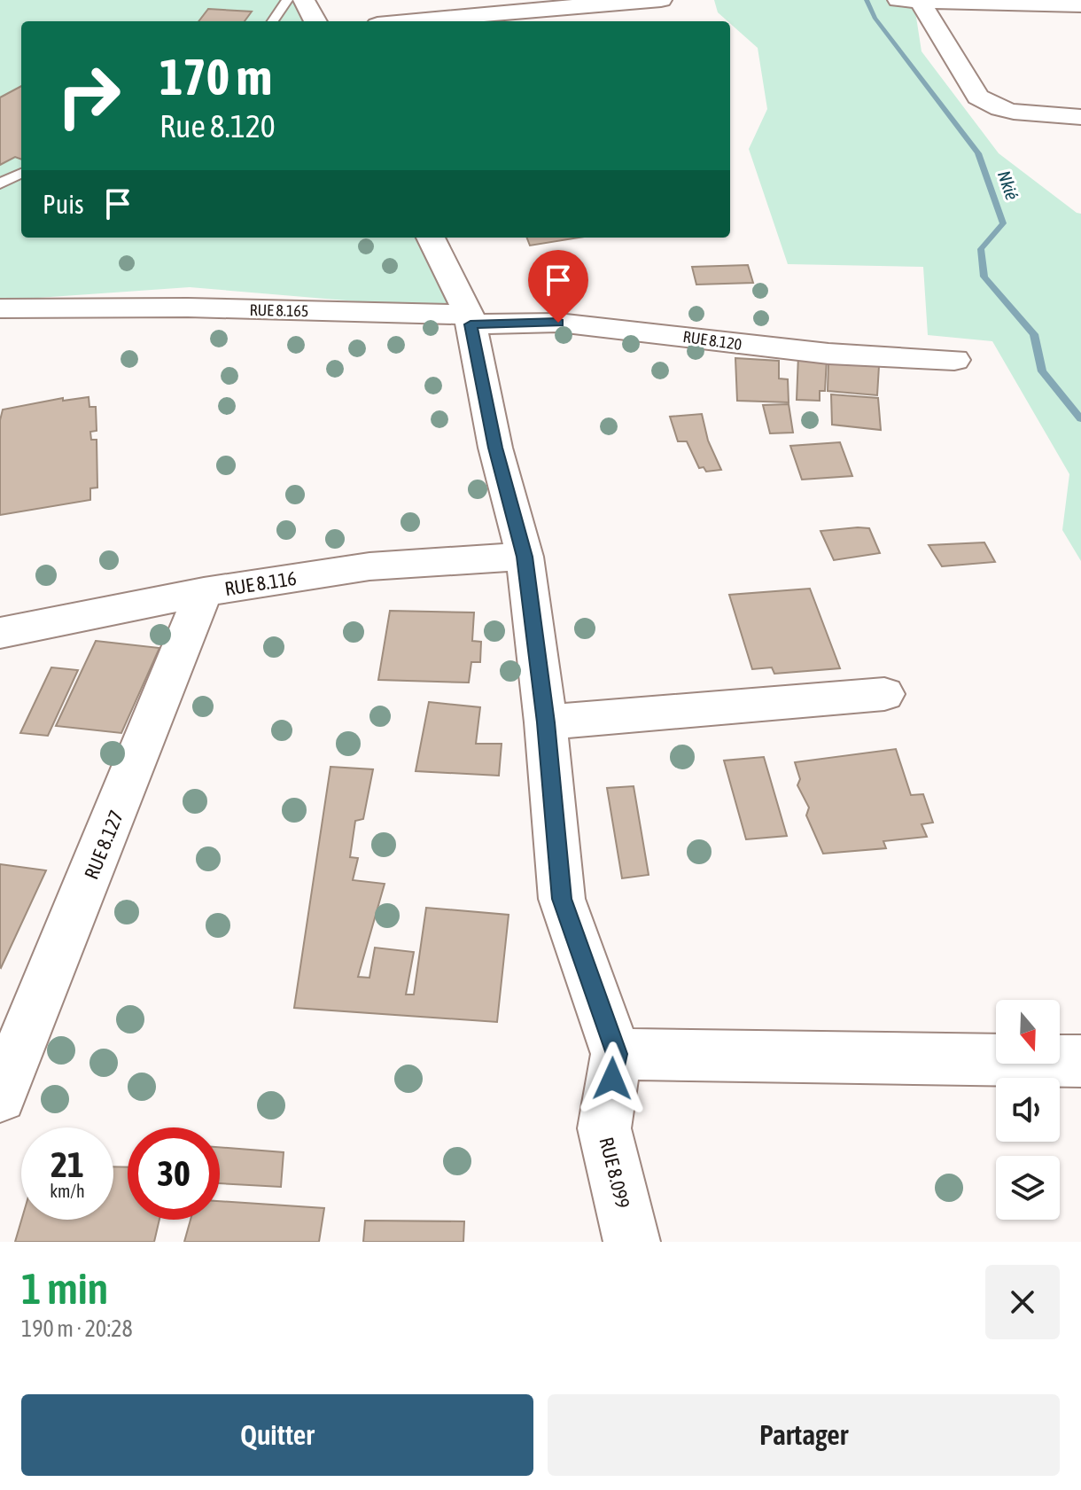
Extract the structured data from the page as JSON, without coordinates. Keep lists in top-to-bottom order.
{
  "streets": {
    "street": [
      "RUE 8.165",
      "RUE 8.120",
      "RUE 8.116",
      "RUE 8.127",
      "RUE 8.099"
    ]
  },
  "crossings": [
    ["RUE 8.165", "RUE 8.120"],
    ["RUE 8.165", "RUE 8.099"],
    ["RUE 8.120", "RUE 8.099"],
    ["RUE 8.116", "RUE 8.127"],
    ["RUE 8.116", "RUE 8.099"]
  ],
  "water": ["Nkié"],
  "north": "bottom",
  "page": {
    "turn": ["170 m", "Rue 8.120"],
    "then": "Puis",
    "speed": "21 km/h",
    "limit": "30",
    "heading": ["1 min", "190 m · 20:28"],
    "buttons": ["Quitter", "Partager"]
  }
}
